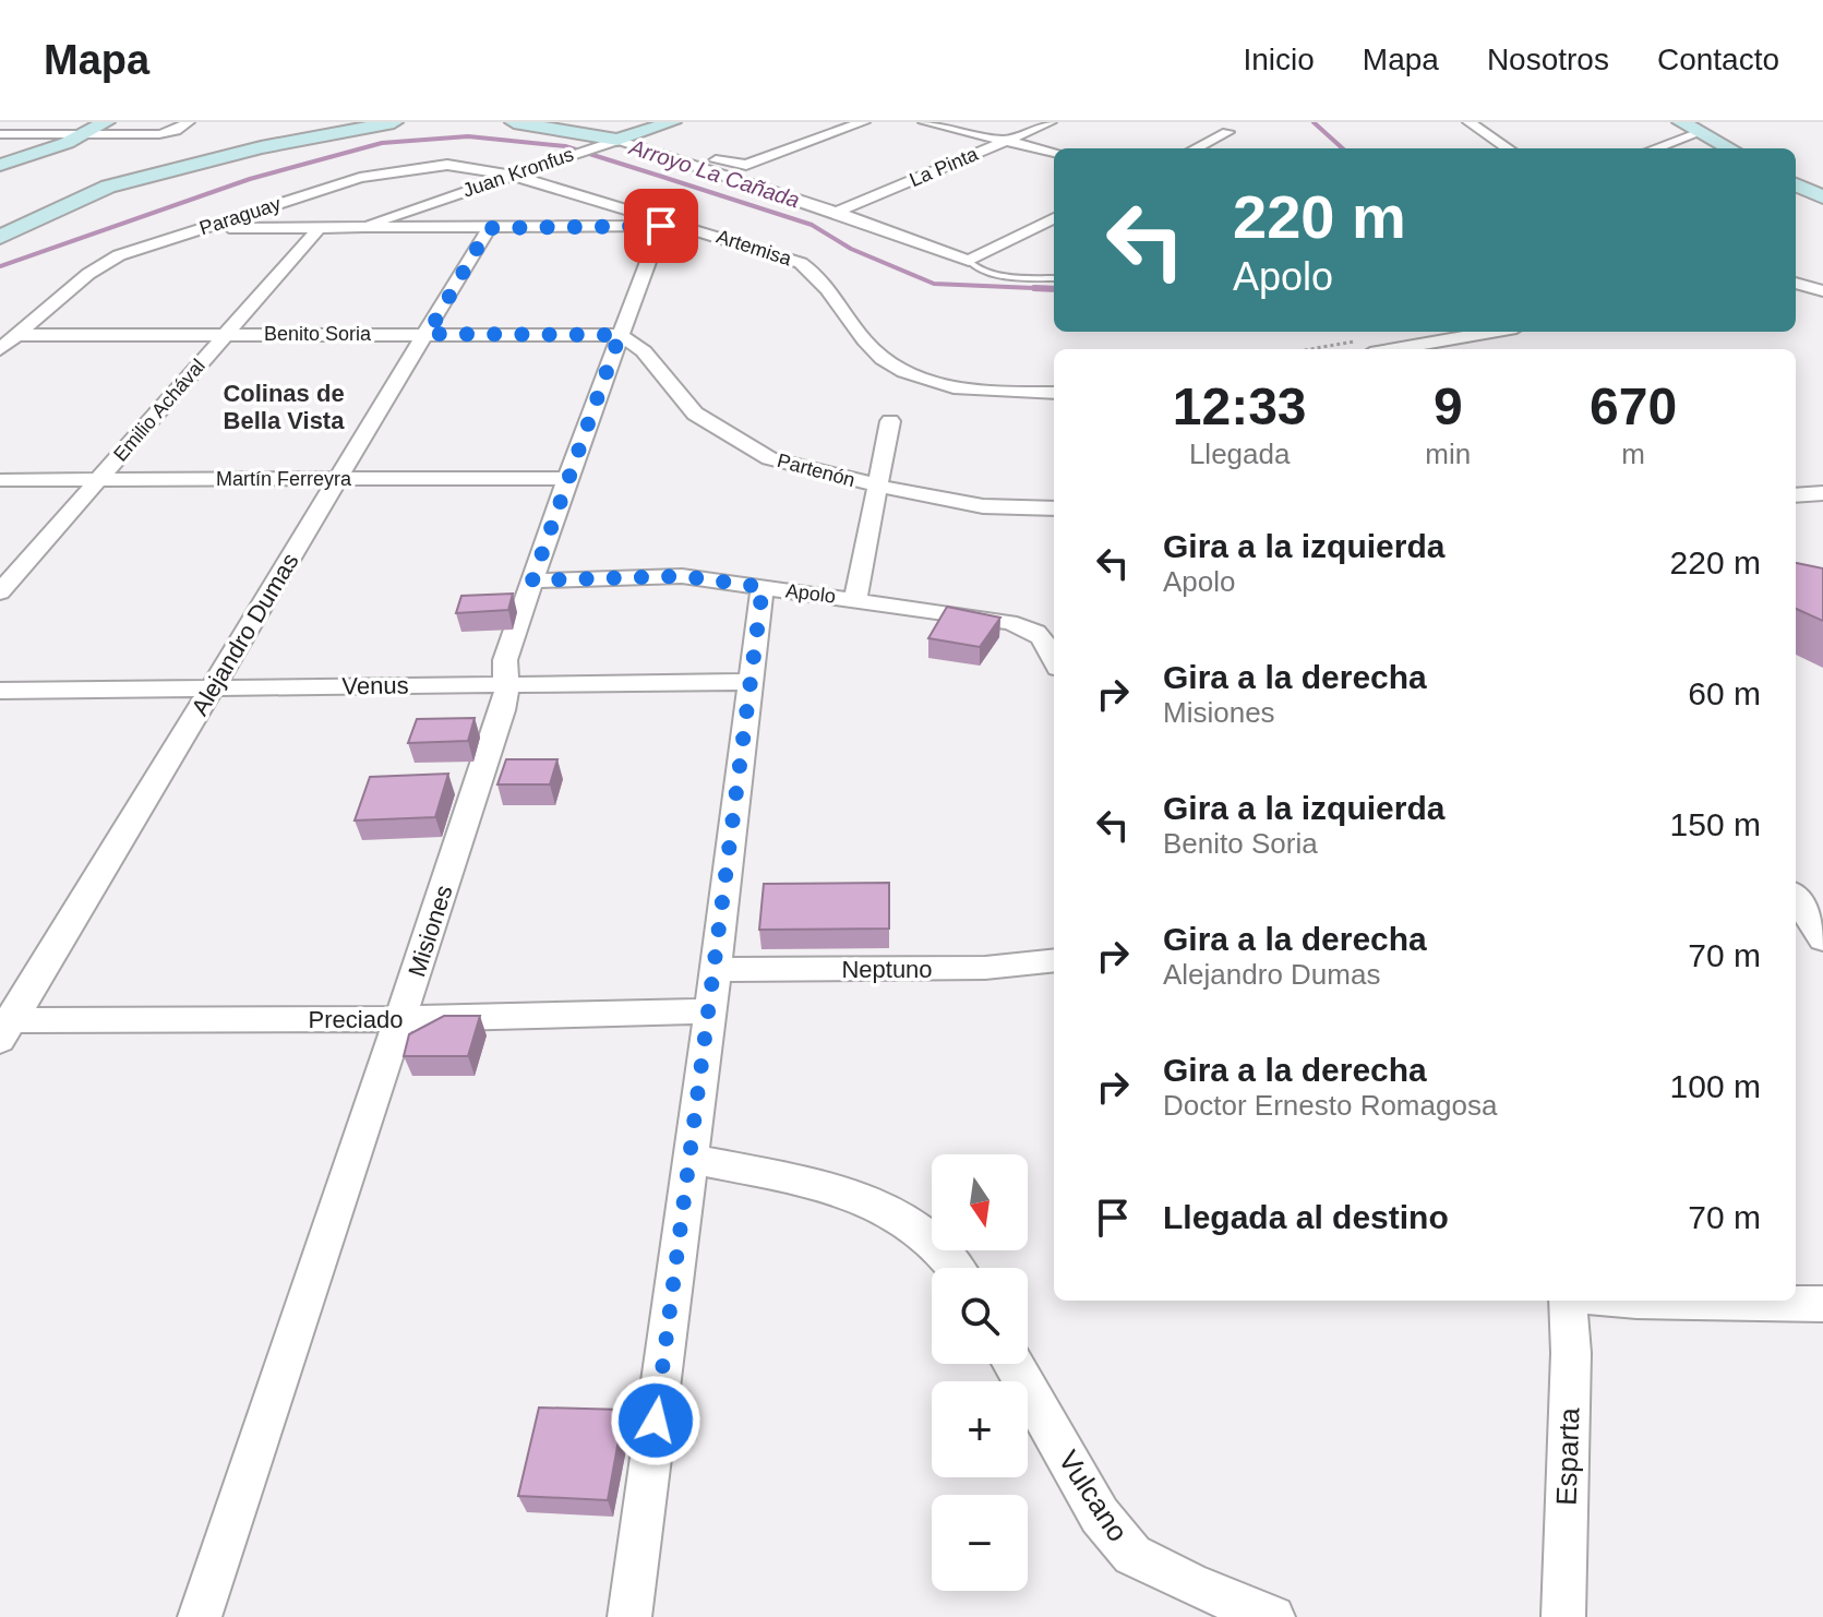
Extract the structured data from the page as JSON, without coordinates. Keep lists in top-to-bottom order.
{
  "streets": {
    "main road": ["Juan Kronfus"],
    "street": [
      "La Pinta",
      "Paraguay",
      "Artemisa",
      "Benito Soria",
      "Emilio Achával",
      "Partenón",
      "Martín Ferreyra",
      "Apolo",
      "Alejandro Dumas",
      "Venus",
      "Misiones",
      "Neptuno",
      "Preciado",
      "Esparta",
      "Vulcano"
    ]
  },
  "crossings": [
    ["Juan Kronfus", "Paraguay"],
    ["Juan Kronfus", "Artemisa"],
    ["Paraguay", "Artemisa"],
    ["Paraguay", "Benito Soria"],
    ["Benito Soria", "Emilio Achával"],
    ["Benito Soria", "Partenón"],
    ["Benito Soria", "Alejandro Dumas"],
    ["Benito Soria", "Misiones"],
    ["Emilio Achával", "Martín Ferreyra"],
    ["Partenón", "Misiones"],
    ["Martín Ferreyra", "Alejandro Dumas"],
    ["Martín Ferreyra", "Misiones"],
    ["Apolo", "Misiones"],
    ["Alejandro Dumas", "Venus"],
    ["Alejandro Dumas", "Preciado"],
    ["Venus", "Misiones"],
    ["Misiones", "Preciado"]
  ],
  "districts": ["Colinas de Bella Vista"],
  "water": ["Arroyo La Cañada"],
  "north": "bottom",
  "page": {
    "header": "Mapa",
    "nav": [
      "Inicio",
      "Mapa",
      "Nosotros",
      "Contacto"
    ],
    "turn": ["220 m", "Apolo"],
    "eta": [
      "12:33",
      "Llegada",
      "9",
      "min",
      "670",
      "m"
    ],
    "list": [
      {
        "name": "Gira a la izquierda",
        "note": "Apolo",
        "value": "220 m"
      },
      {
        "name": "Gira a la derecha",
        "note": "Misiones",
        "value": "60 m"
      },
      {
        "name": "Gira a la izquierda",
        "note": "Benito Soria",
        "value": "150 m"
      },
      {
        "name": "Gira a la derecha",
        "note": "Alejandro Dumas",
        "value": "70 m"
      },
      {
        "name": "Gira a la derecha",
        "note": "Doctor Ernesto Romagosa",
        "value": "100 m"
      },
      {
        "name": "Llegada al destino",
        "value": "70 m"
      }
    ],
    "map_buttons": ["+", "−"]
  }
}
